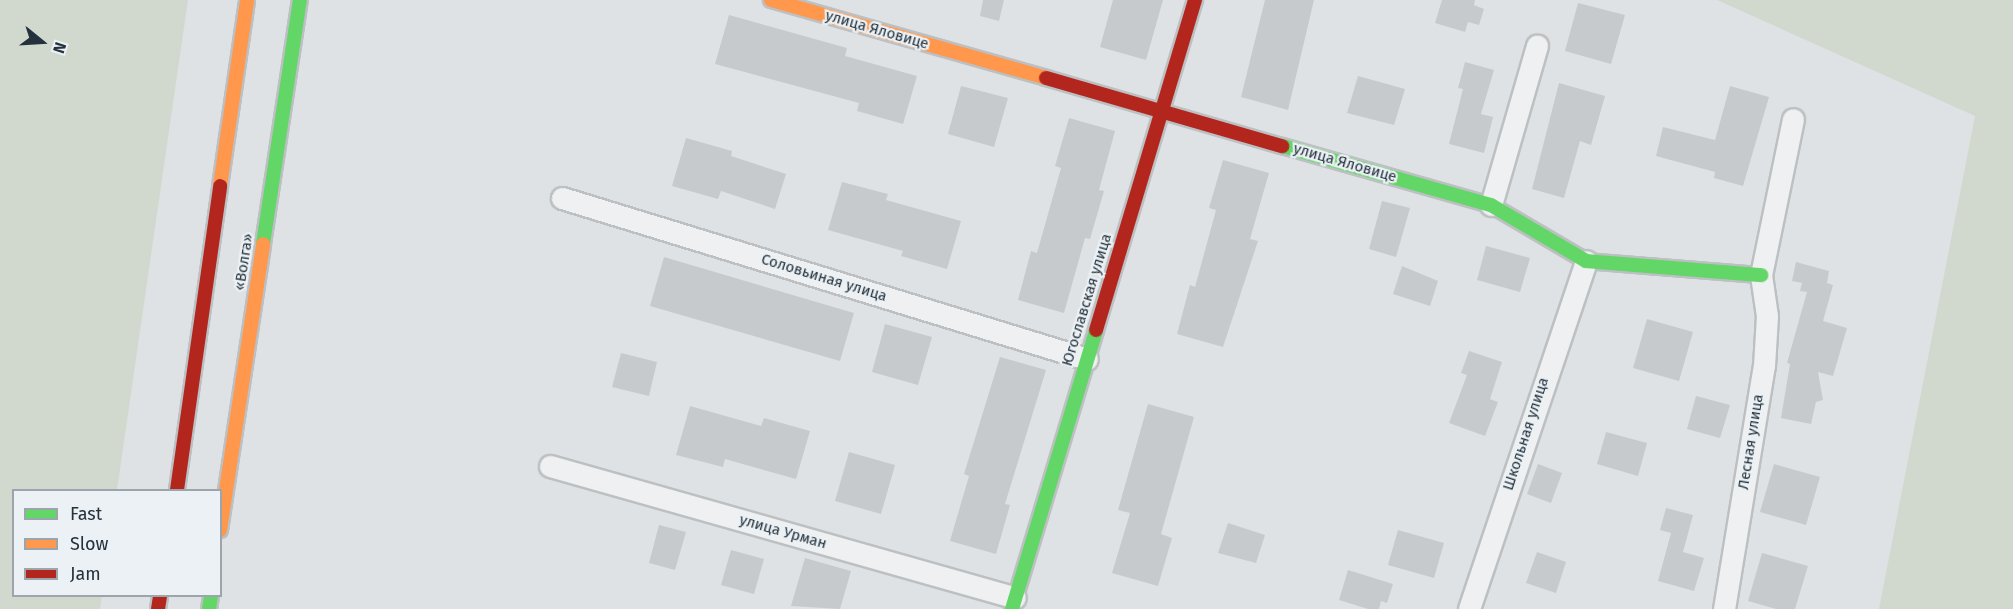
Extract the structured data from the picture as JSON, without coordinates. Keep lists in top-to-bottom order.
{
  "streets": {
    "main road": ["улица Яловице", "«Волга»", "Югославская улица"],
    "street": [
      "Соловьиная улица",
      "Школьная улица",
      "Лесная улица",
      "улица Урман"
    ]
  },
  "crossings": [
    ["улица Яловице", "Югославская улица"],
    ["улица Яловице", "Школьная улица"],
    ["улица Яловице", "Лесная улица"],
    ["Соловьиная улица", "Югославская улица"],
    ["Югославская улица", "улица Урман"]
  ],
  "legend": ["Fast", "Slow", "Jam"],
  "north": "right"
}
